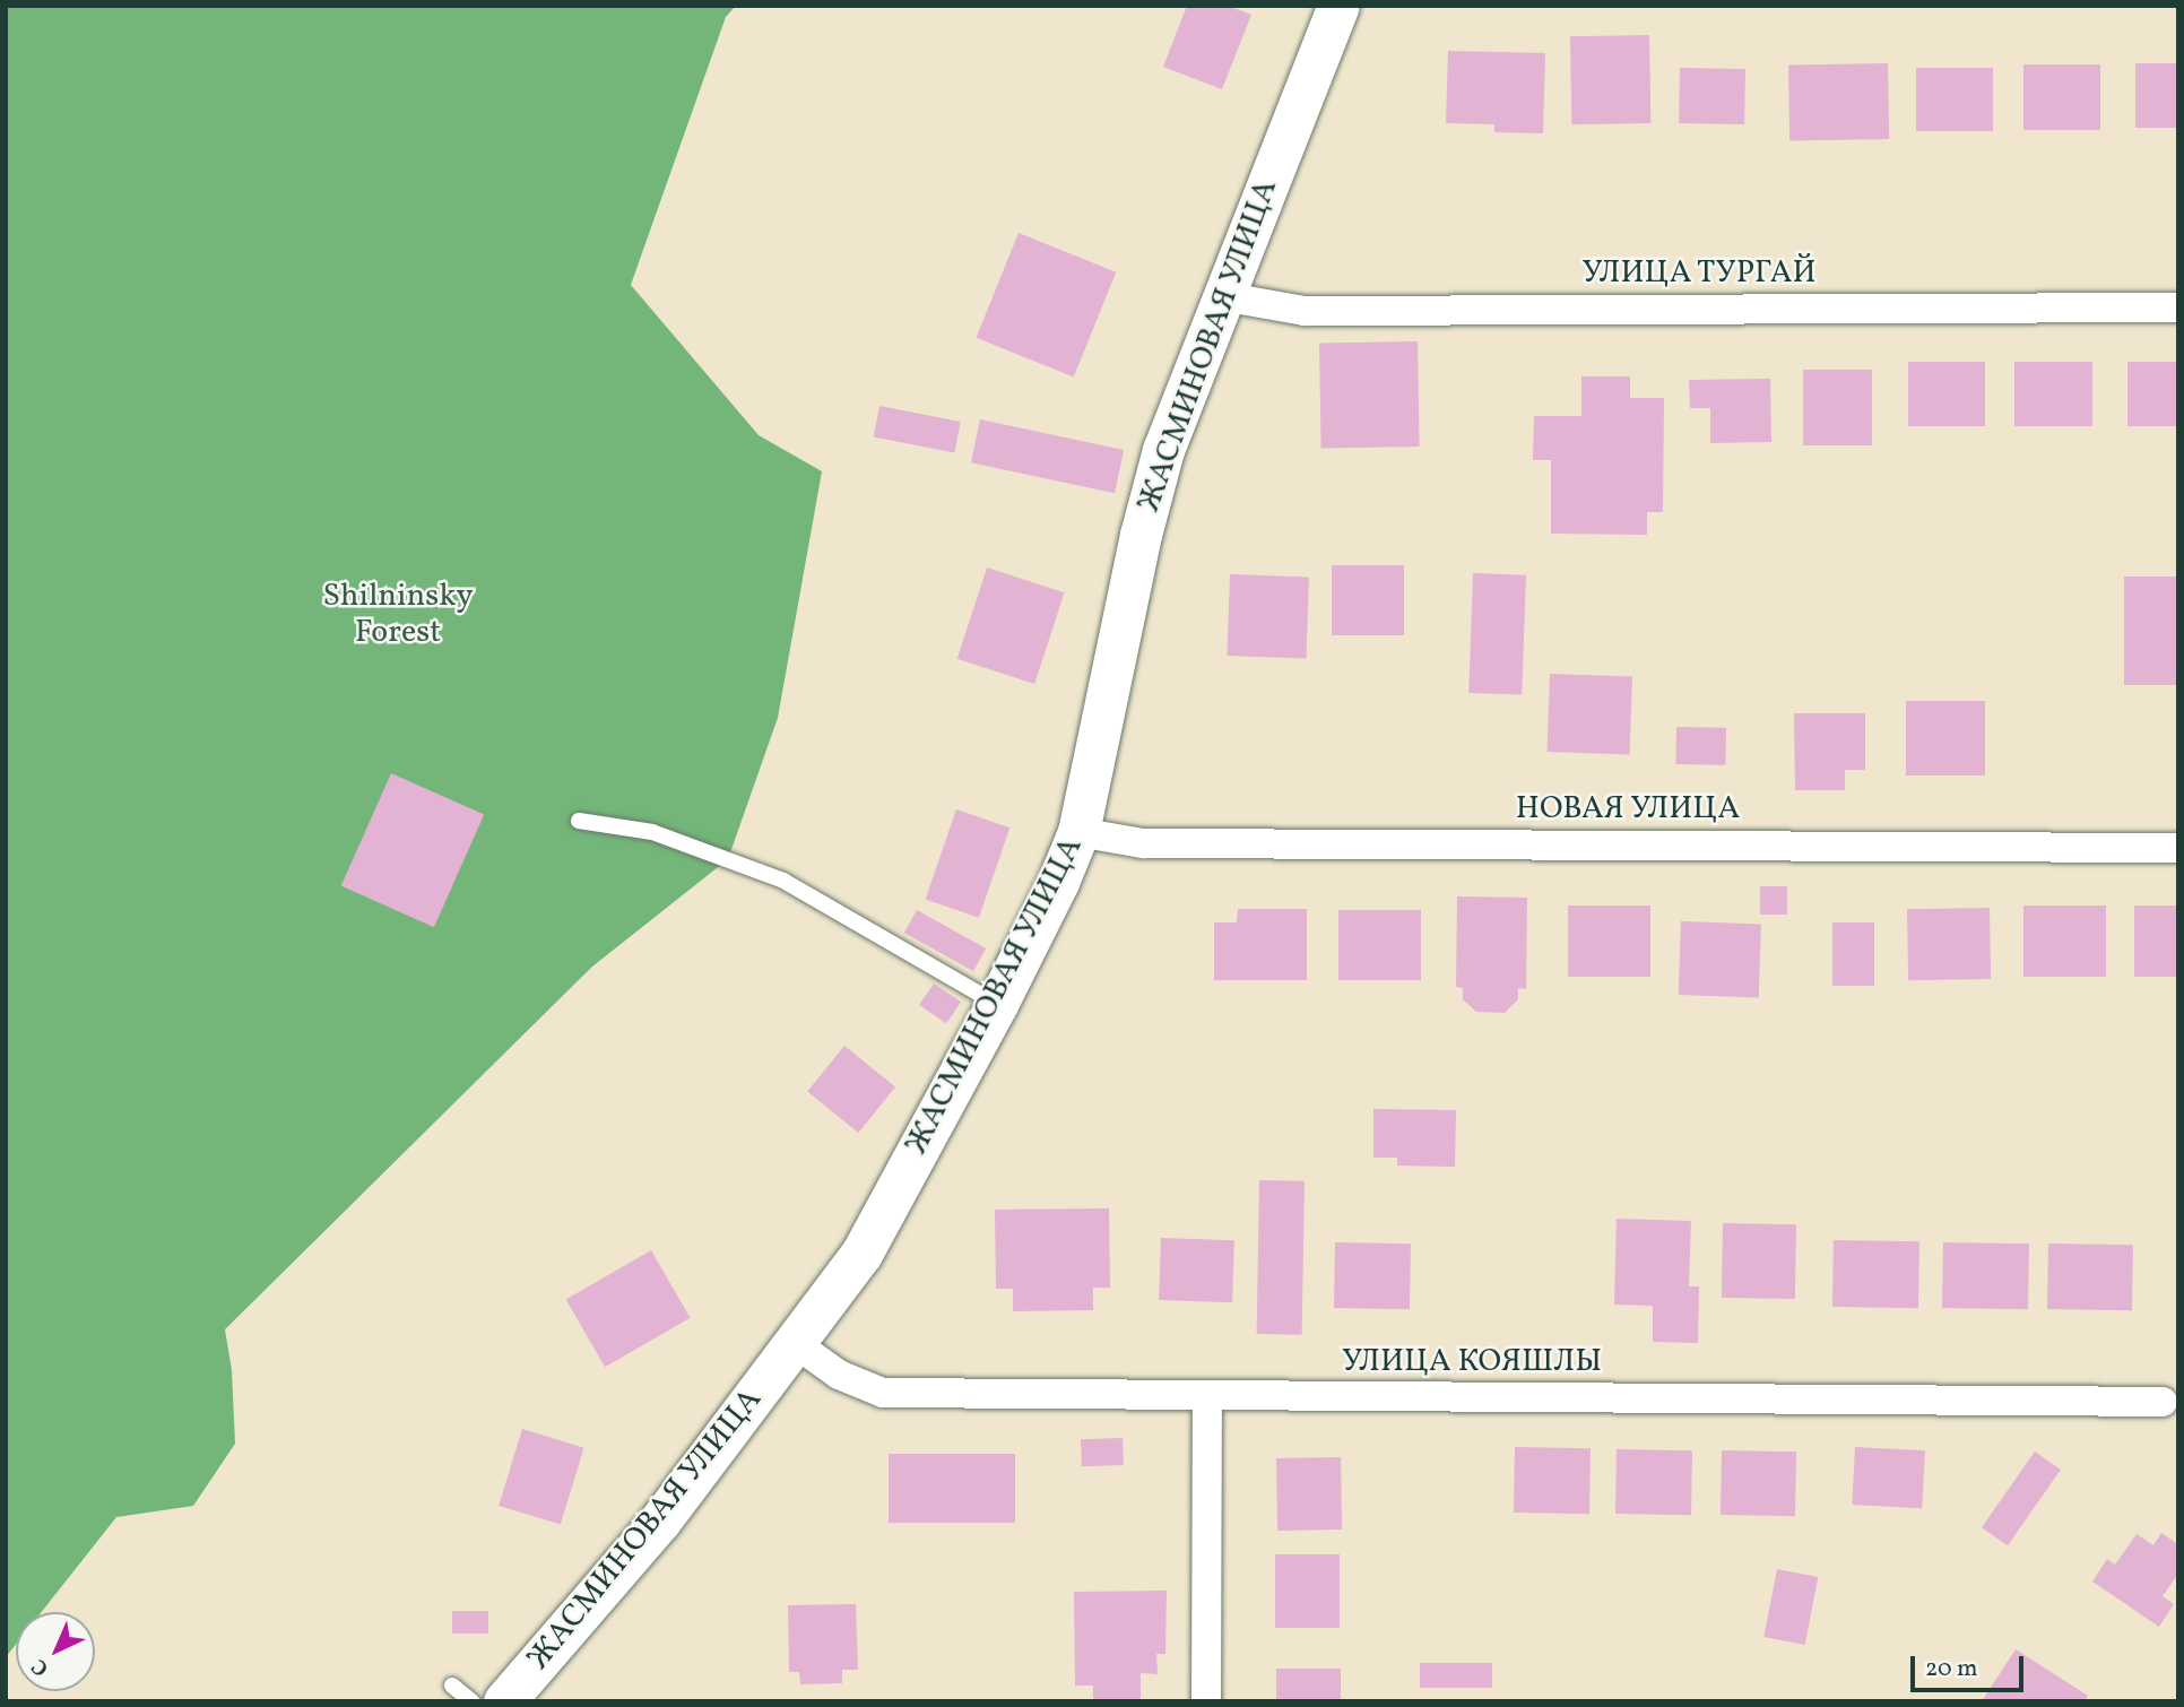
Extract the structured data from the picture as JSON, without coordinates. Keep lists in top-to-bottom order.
{
  "streets": {
    "street": [
      "УЛИЦА ТУРГАЙ",
      "ЖАСМИНОВАЯ УЛИЦА",
      "НОВАЯ УЛИЦА",
      "УЛИЦА КОЯШЛЫ"
    ]
  },
  "crossings": [
    ["УЛИЦА ТУРГАЙ", "ЖАСМИНОВАЯ УЛИЦА"],
    ["ЖАСМИНОВАЯ УЛИЦА", "НОВАЯ УЛИЦА"],
    ["ЖАСМИНОВАЯ УЛИЦА", "УЛИЦА КОЯШЛЫ"]
  ],
  "parks": ["Shilninsky Forest"],
  "scale_bar": "20 m",
  "north": "bottom left"
}
